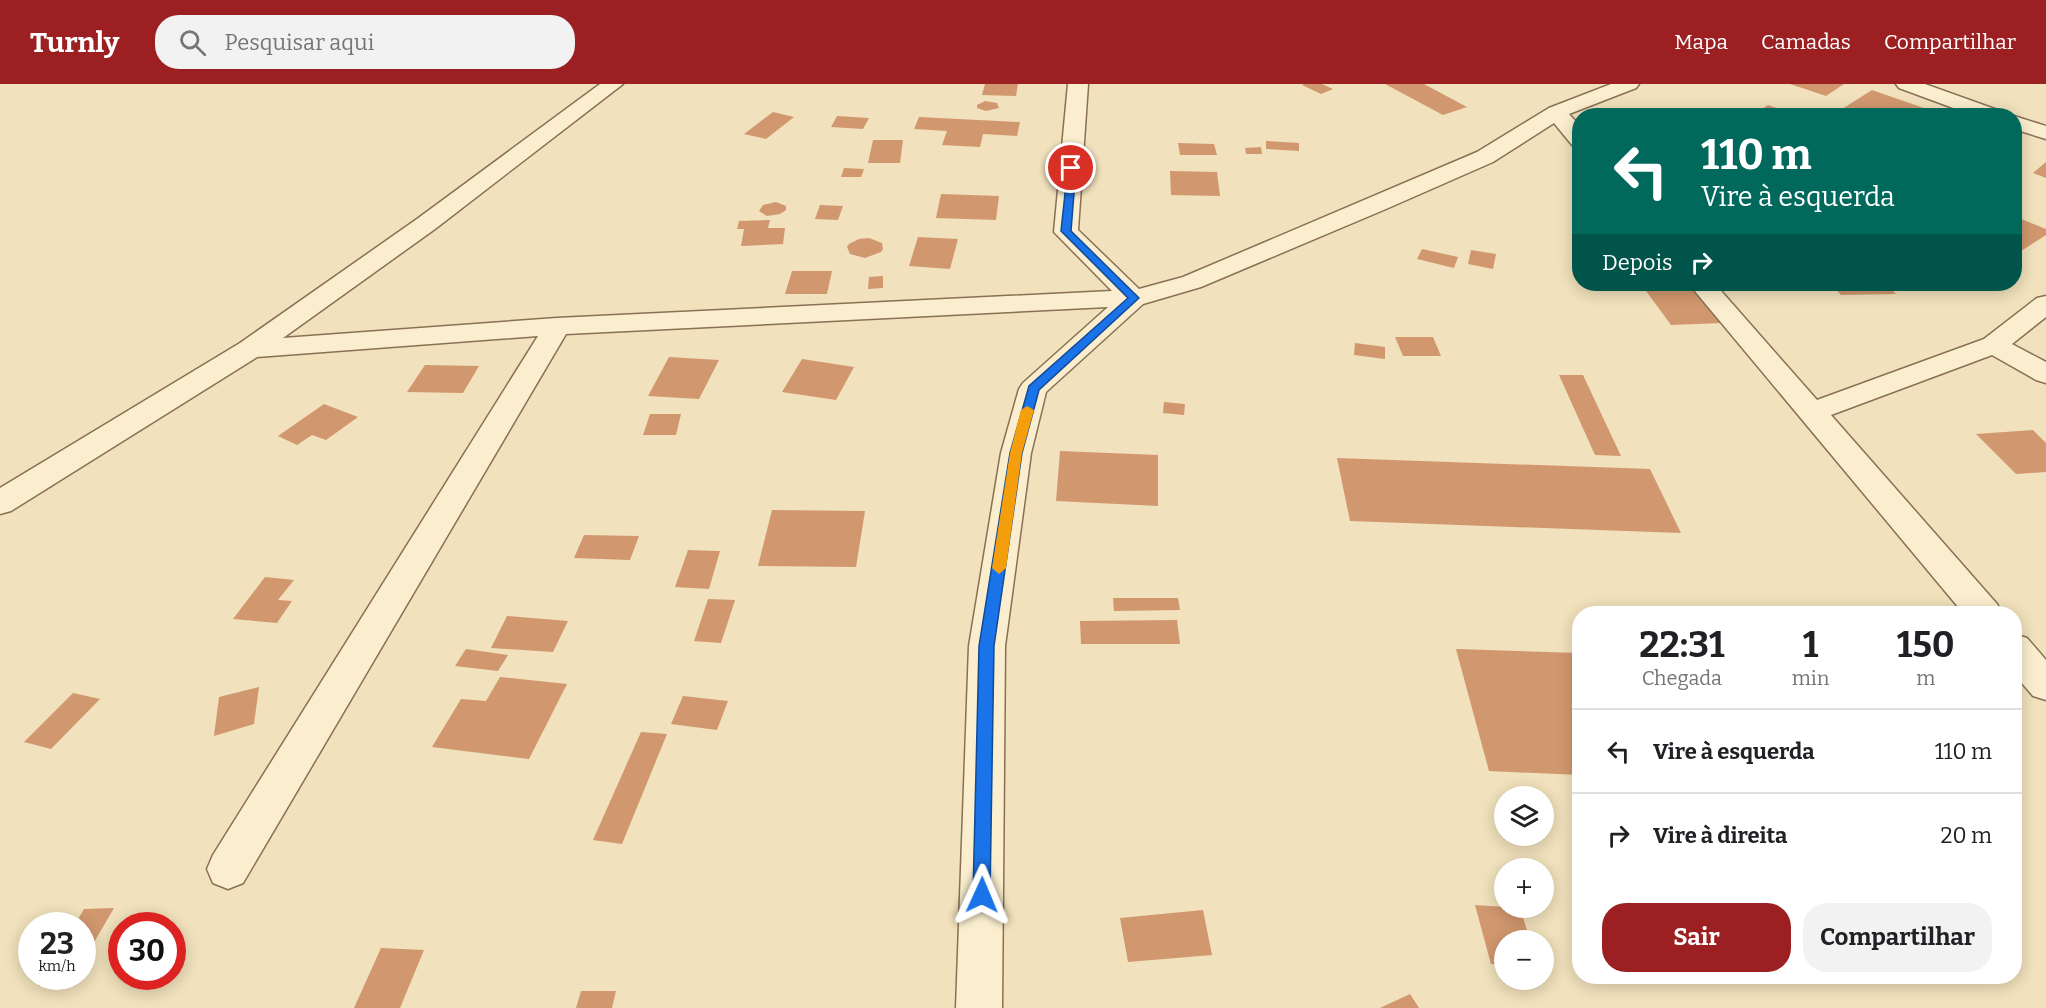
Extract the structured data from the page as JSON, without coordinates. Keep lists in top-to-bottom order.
{
  "page": {
    "header": "Turnly",
    "search": "Pesquisar aqui",
    "nav": ["Mapa", "Camadas", "Compartilhar"],
    "turn": ["110 m", "Vire à esquerda"],
    "then": "Depois",
    "eta": [
      "22:31",
      "Chegada",
      "1",
      "min",
      "150",
      "m"
    ],
    "list": [
      {
        "name": "Vire à esquerda",
        "value": "110 m"
      },
      {
        "name": "Vire à direita",
        "value": "20 m"
      }
    ],
    "map_buttons": ["+", "−"],
    "buttons": ["Sair", "Compartilhar"],
    "speed": "23 km/h",
    "limit": "30"
  }
}
